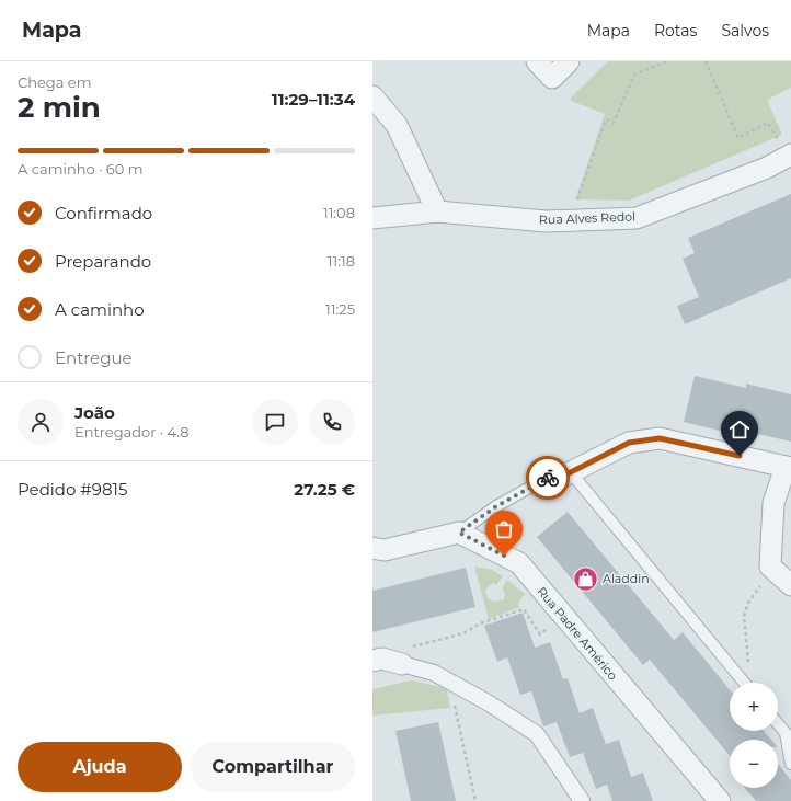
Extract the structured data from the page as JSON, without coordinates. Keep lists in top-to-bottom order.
{
  "streets": {
    "street": ["Rua Alves Redol", "Rua Padre Américo"]
  },
  "places": {
    "shop": ["Aladdin"]
  },
  "page": {
    "header": "Mapa",
    "nav": ["Mapa", "Rotas", "Salvos"],
    "heading": ["2 min", "Chega em", "11:29–11:34"],
    "panel": [
      "João",
      "Entregador · 4.8",
      "Pedido #9815",
      "27.25 €"
    ],
    "bar": "A caminho · 60 m",
    "list": [
      ["Confirmado", "11:08"],
      ["Preparando", "11:18"],
      ["A caminho", "11:25"],
      "Entregue"
    ],
    "map_buttons": ["+", "−"],
    "buttons": ["Ajuda", "Compartilhar"]
  }
}
